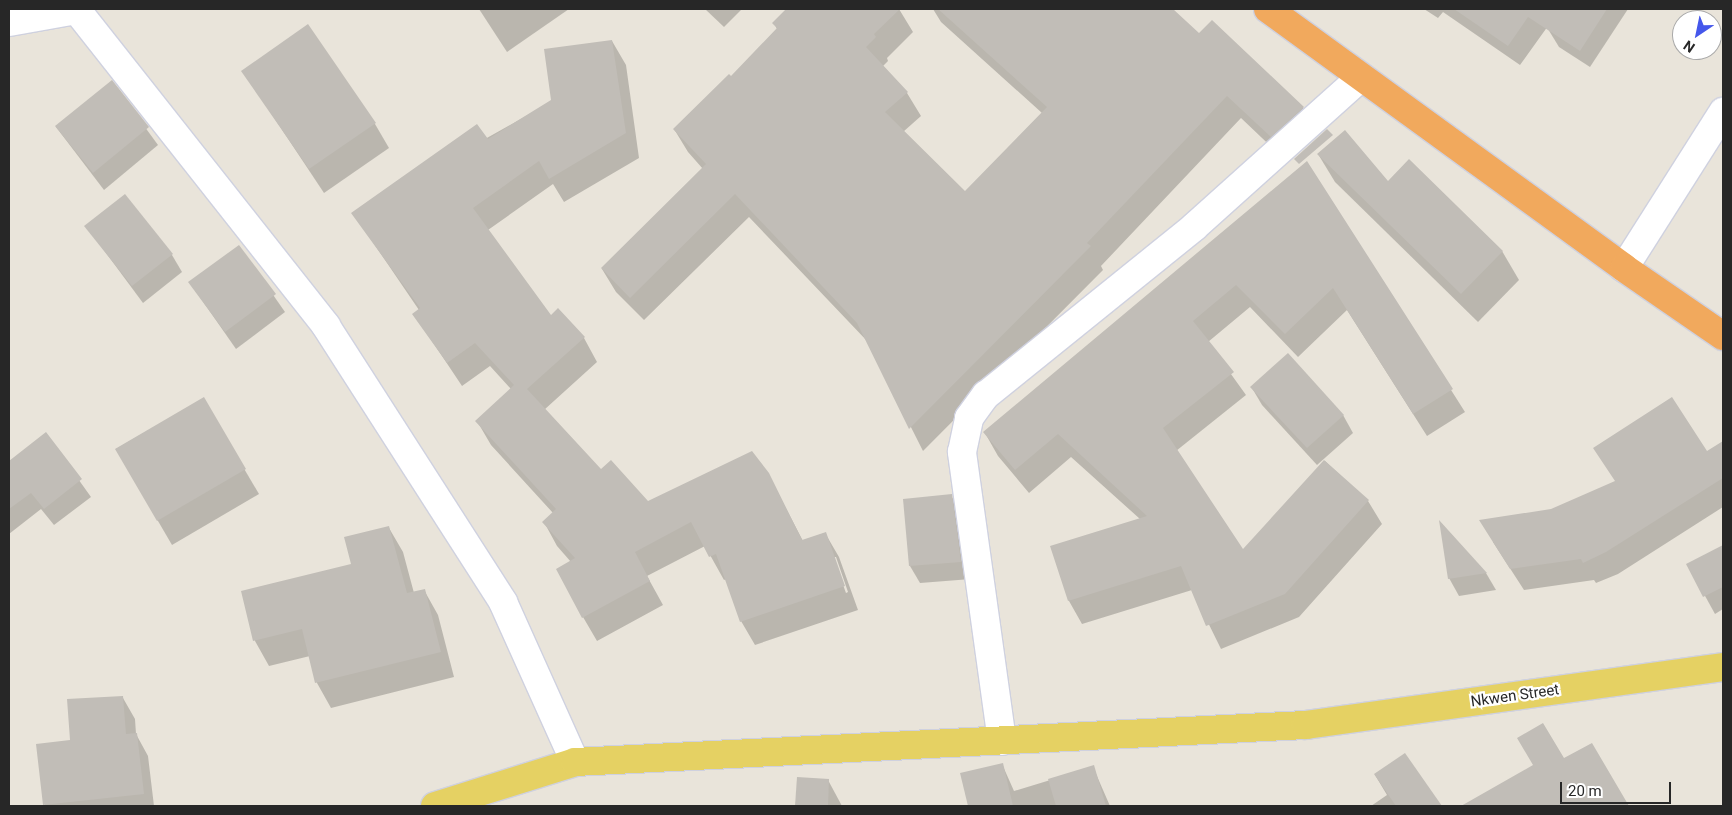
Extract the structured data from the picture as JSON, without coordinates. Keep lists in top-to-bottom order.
{
  "streets": {
    "main road": ["Nkwen Street"]
  },
  "scale_bar": "20 m",
  "north": "bottom left"
}
